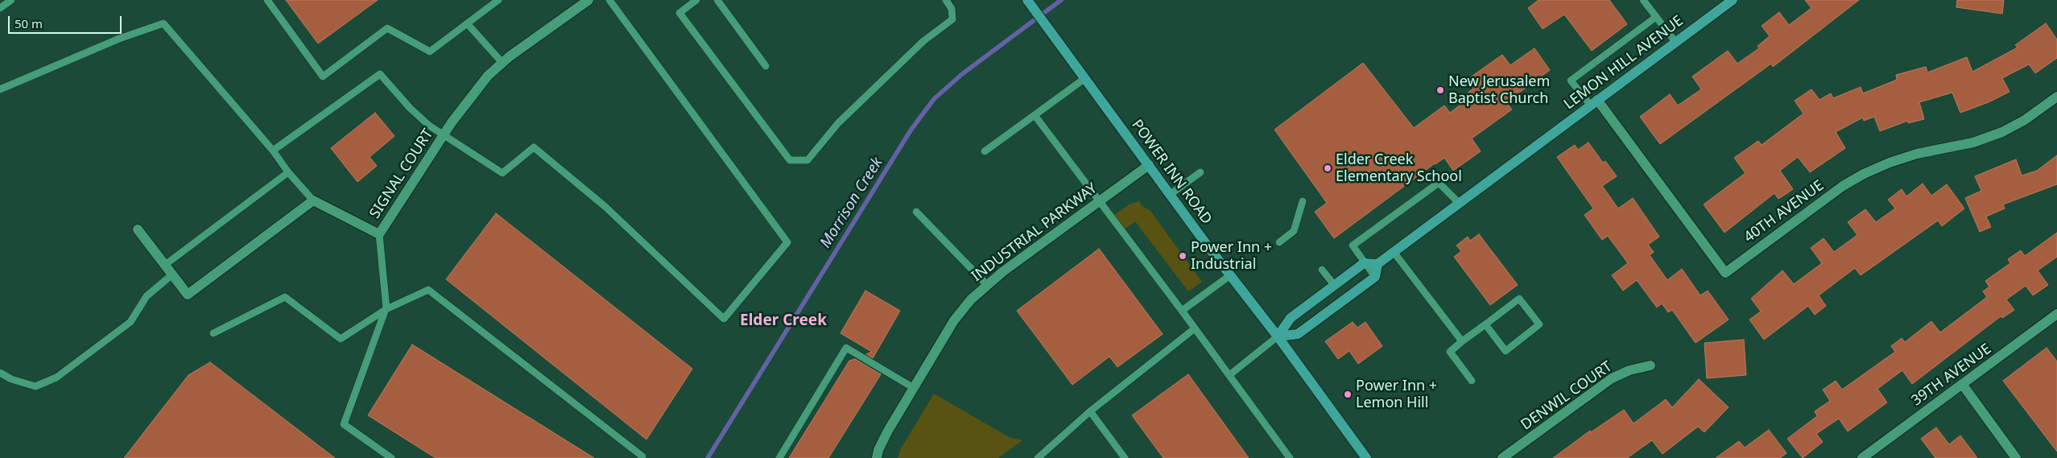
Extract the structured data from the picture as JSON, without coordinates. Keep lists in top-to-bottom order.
{
  "streets": {
    "street": [
      "LEMON HILL AVENUE",
      "POWER INN ROAD",
      "SIGNAL COURT",
      "40TH AVENUE",
      "INDUSTRIAL PARKWAY",
      "39TH AVENUE",
      "DENWIL COURT"
    ]
  },
  "crossings": [
    ["LEMON HILL AVENUE", "40TH AVENUE"],
    ["POWER INN ROAD", "INDUSTRIAL PARKWAY"]
  ],
  "districts": ["Elder Creek"],
  "water": ["Morrison Creek"],
  "places": [
    "New Jerusalem Baptist Church",
    "Elder Creek Elementary School",
    "Power Inn + Industrial",
    "Power Inn + Lemon Hill"
  ],
  "scale_bar": "50 m"
}
